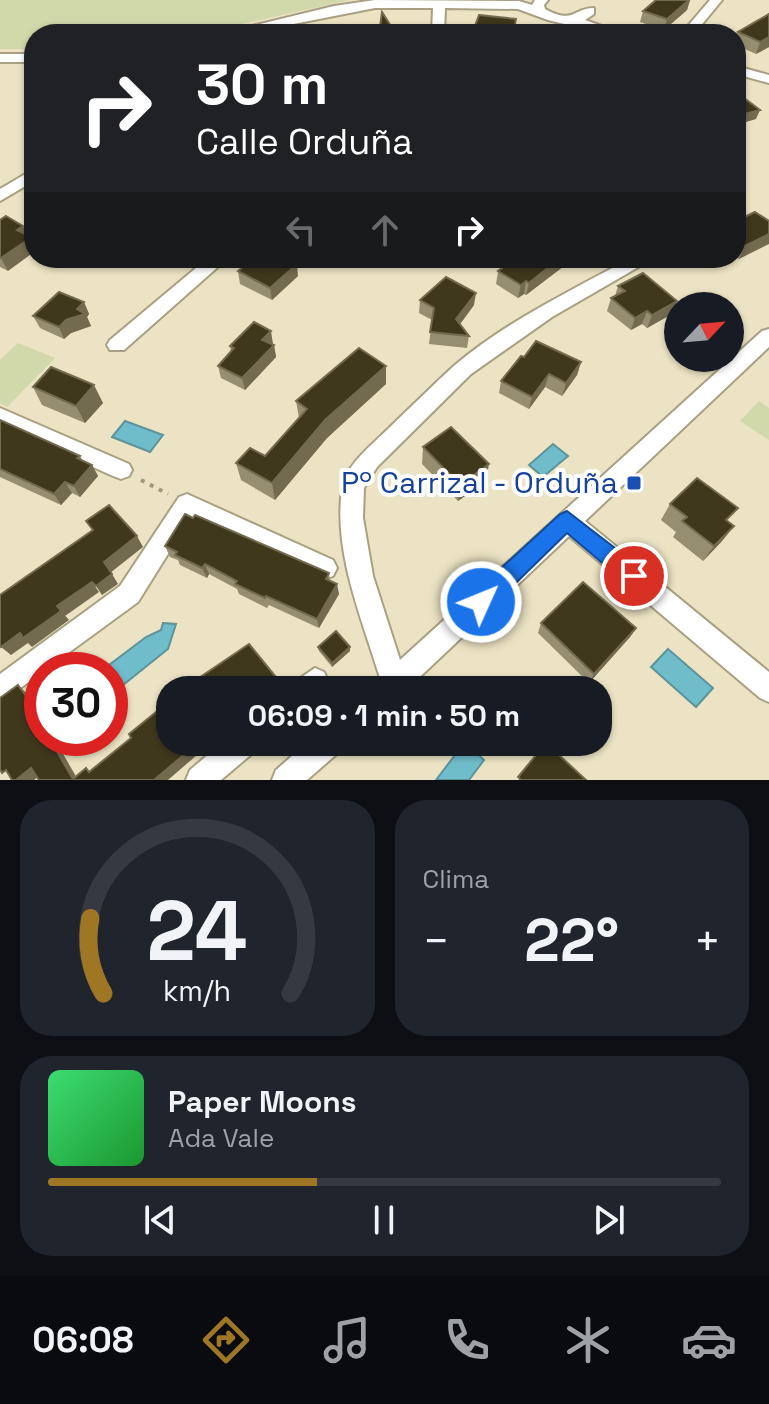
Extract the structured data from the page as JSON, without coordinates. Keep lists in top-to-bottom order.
{
  "places": {
    "transit": ["Pº Carrizal - Orduña"]
  },
  "north": "top right",
  "page": {
    "turn": ["30 m", "Calle Orduña"],
    "limit": "30",
    "trip": "06:09 · 1 min · 50 m",
    "tile": "Clima",
    "heat": ["−", "22°", "+"],
    "song": ["Paper Moons", "Ada Vale"],
    "tabs": "06:08",
    "gauge": ["24", "km/h"]
  }
}
